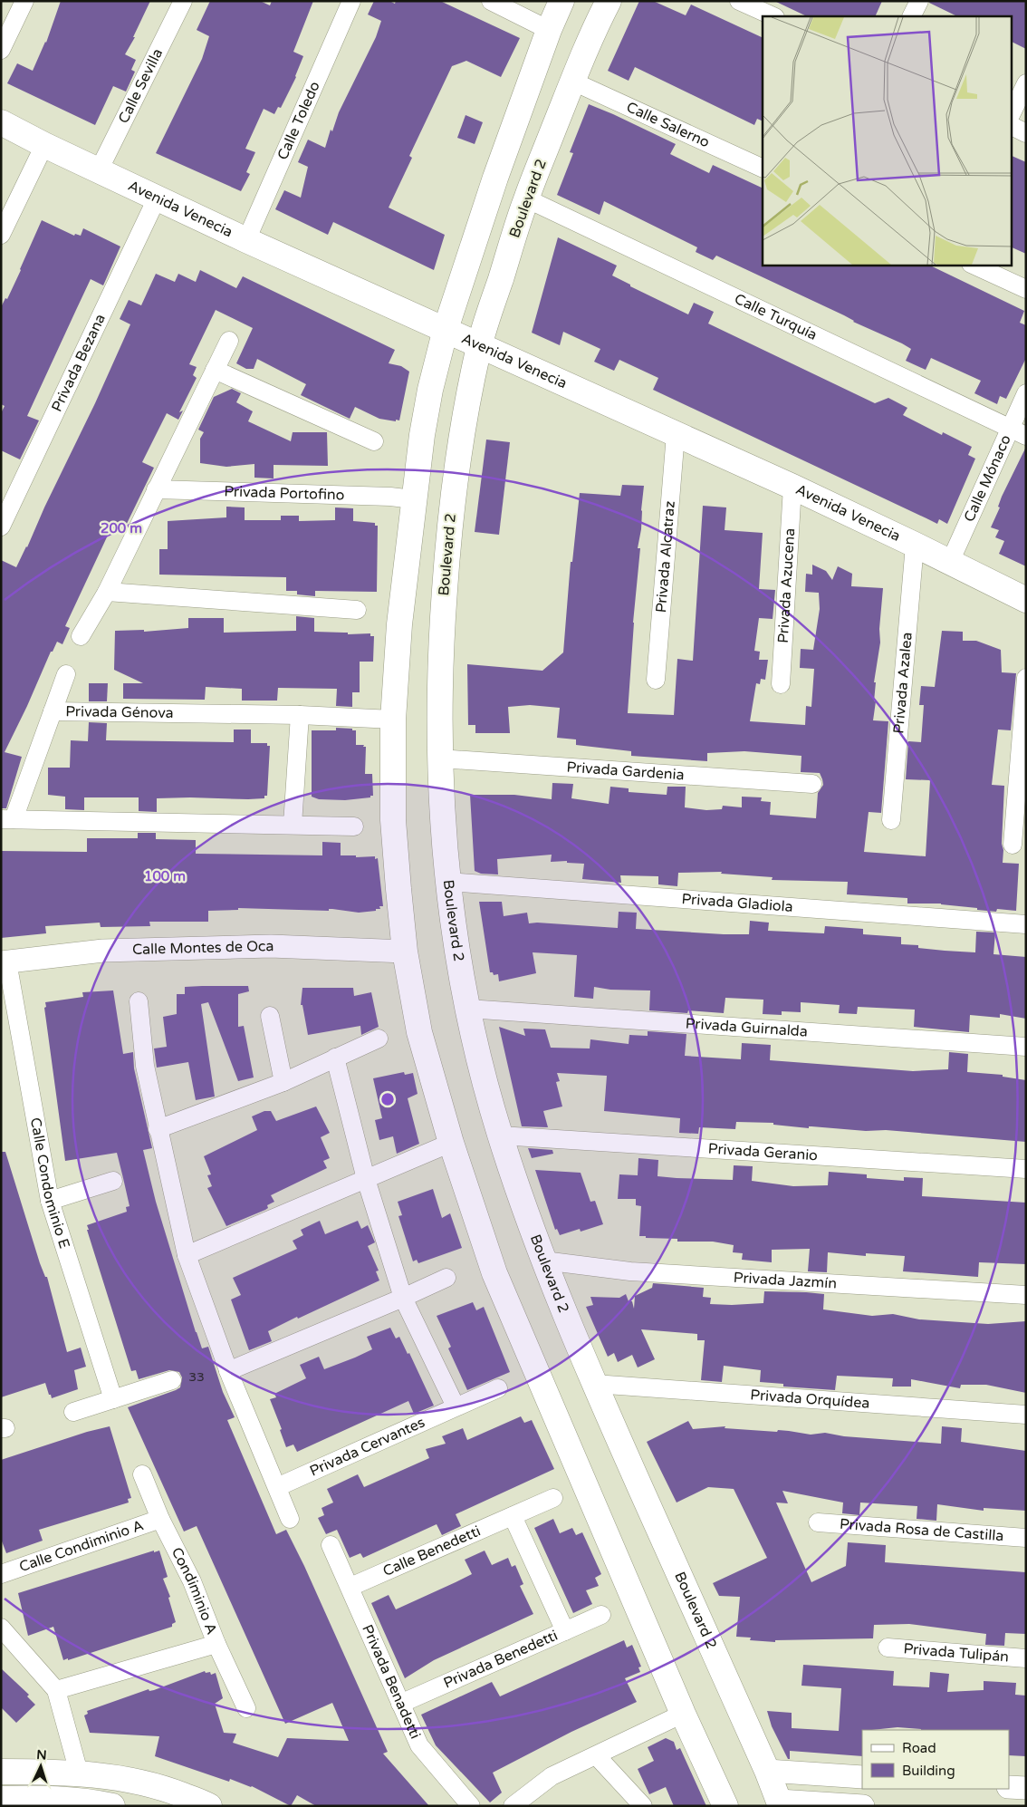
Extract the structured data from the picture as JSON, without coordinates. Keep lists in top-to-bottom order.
{
  "streets": {
    "main road": ["Boulevard 2", "Avenida Venecia"],
    "street": [
      "Calle Sevilla",
      "Calle Toledo",
      "Calle Salerno",
      "Calle Turquía",
      "Privada Bezana",
      "Calle Mónaco",
      "Privada Portofino",
      "Privada Alcatraz",
      "Privada Azucena",
      "Privada Azalea",
      "Privada Génova",
      "Privada Gardenia",
      "Privada Gladiola",
      "Calle Montes de Oca",
      "Privada Guirnalda",
      "Privada Geranio",
      "Calle Condominio E",
      "Privada Jazmín",
      "Privada Orquídea",
      "Privada Cervantes",
      "Privada Rosa de Castilla",
      "Calle Condiminio A",
      "Calle Benedetti",
      "Condiminio A",
      "Privada Tulipán",
      "Privada Benedetti",
      "Privada Benadetti"
    ]
  },
  "crossings": [
    ["Calle Sevilla", "Avenida Venecia"],
    ["Calle Toledo", "Avenida Venecia"],
    ["Calle Salerno", "Boulevard 2"],
    ["Boulevard 2", "Avenida Venecia"],
    ["Boulevard 2", "Calle Turquía"],
    ["Boulevard 2", "Privada Gardenia"],
    ["Boulevard 2", "Privada Gladiola"],
    ["Boulevard 2", "Privada Guirnalda"],
    ["Boulevard 2", "Privada Geranio"],
    ["Boulevard 2", "Privada Jazmín"],
    ["Boulevard 2", "Privada Orquídea"],
    ["Avenida Venecia", "Privada Bezana"],
    ["Avenida Venecia", "Calle Mónaco"],
    ["Avenida Venecia", "Privada Alcatraz"],
    ["Avenida Venecia", "Privada Azucena"],
    ["Avenida Venecia", "Privada Azalea"],
    ["Calle Turquía", "Calle Mónaco"],
    ["Calle Montes de Oca", "Calle Condominio E"],
    ["Calle Condiminio A", "Condiminio A"],
    ["Calle Benedetti", "Privada Benadetti"],
    ["Privada Benedetti", "Privada Benadetti"]
  ],
  "house_numbers": ["33"],
  "legend": ["Road", "Building"],
  "north": "top",
  "rings": ["200 m", "100 m"]
}
